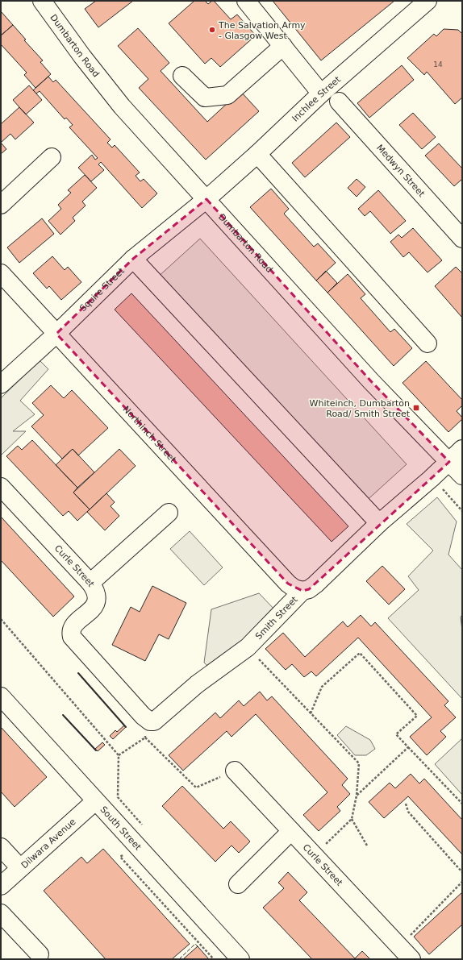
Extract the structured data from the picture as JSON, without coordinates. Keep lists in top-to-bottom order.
{
  "streets": {
    "street": [
      "Dumbarton Road",
      "Inchlee Street",
      "Medwyn Street",
      "Squire Street",
      "Northinch Street",
      "Curle Street",
      "Smith Street",
      "South Street",
      "Dilwara Avenue"
    ]
  },
  "crossings": [
    ["Dumbarton Road", "Inchlee Street"],
    ["Dumbarton Road", "Squire Street"],
    ["Dumbarton Road", "Smith Street"],
    ["Inchlee Street", "Squire Street"],
    ["Squire Street", "Northinch Street"],
    ["Northinch Street", "Smith Street"],
    ["Curle Street", "Smith Street"],
    ["South Street", "Dilwara Avenue"]
  ],
  "places": {
    "other": ["The Salvation Army - Glasgow West"],
    "transit": ["Whiteinch, Dumbarton Road/ Smith Street"]
  },
  "house_numbers": ["14"]
}
